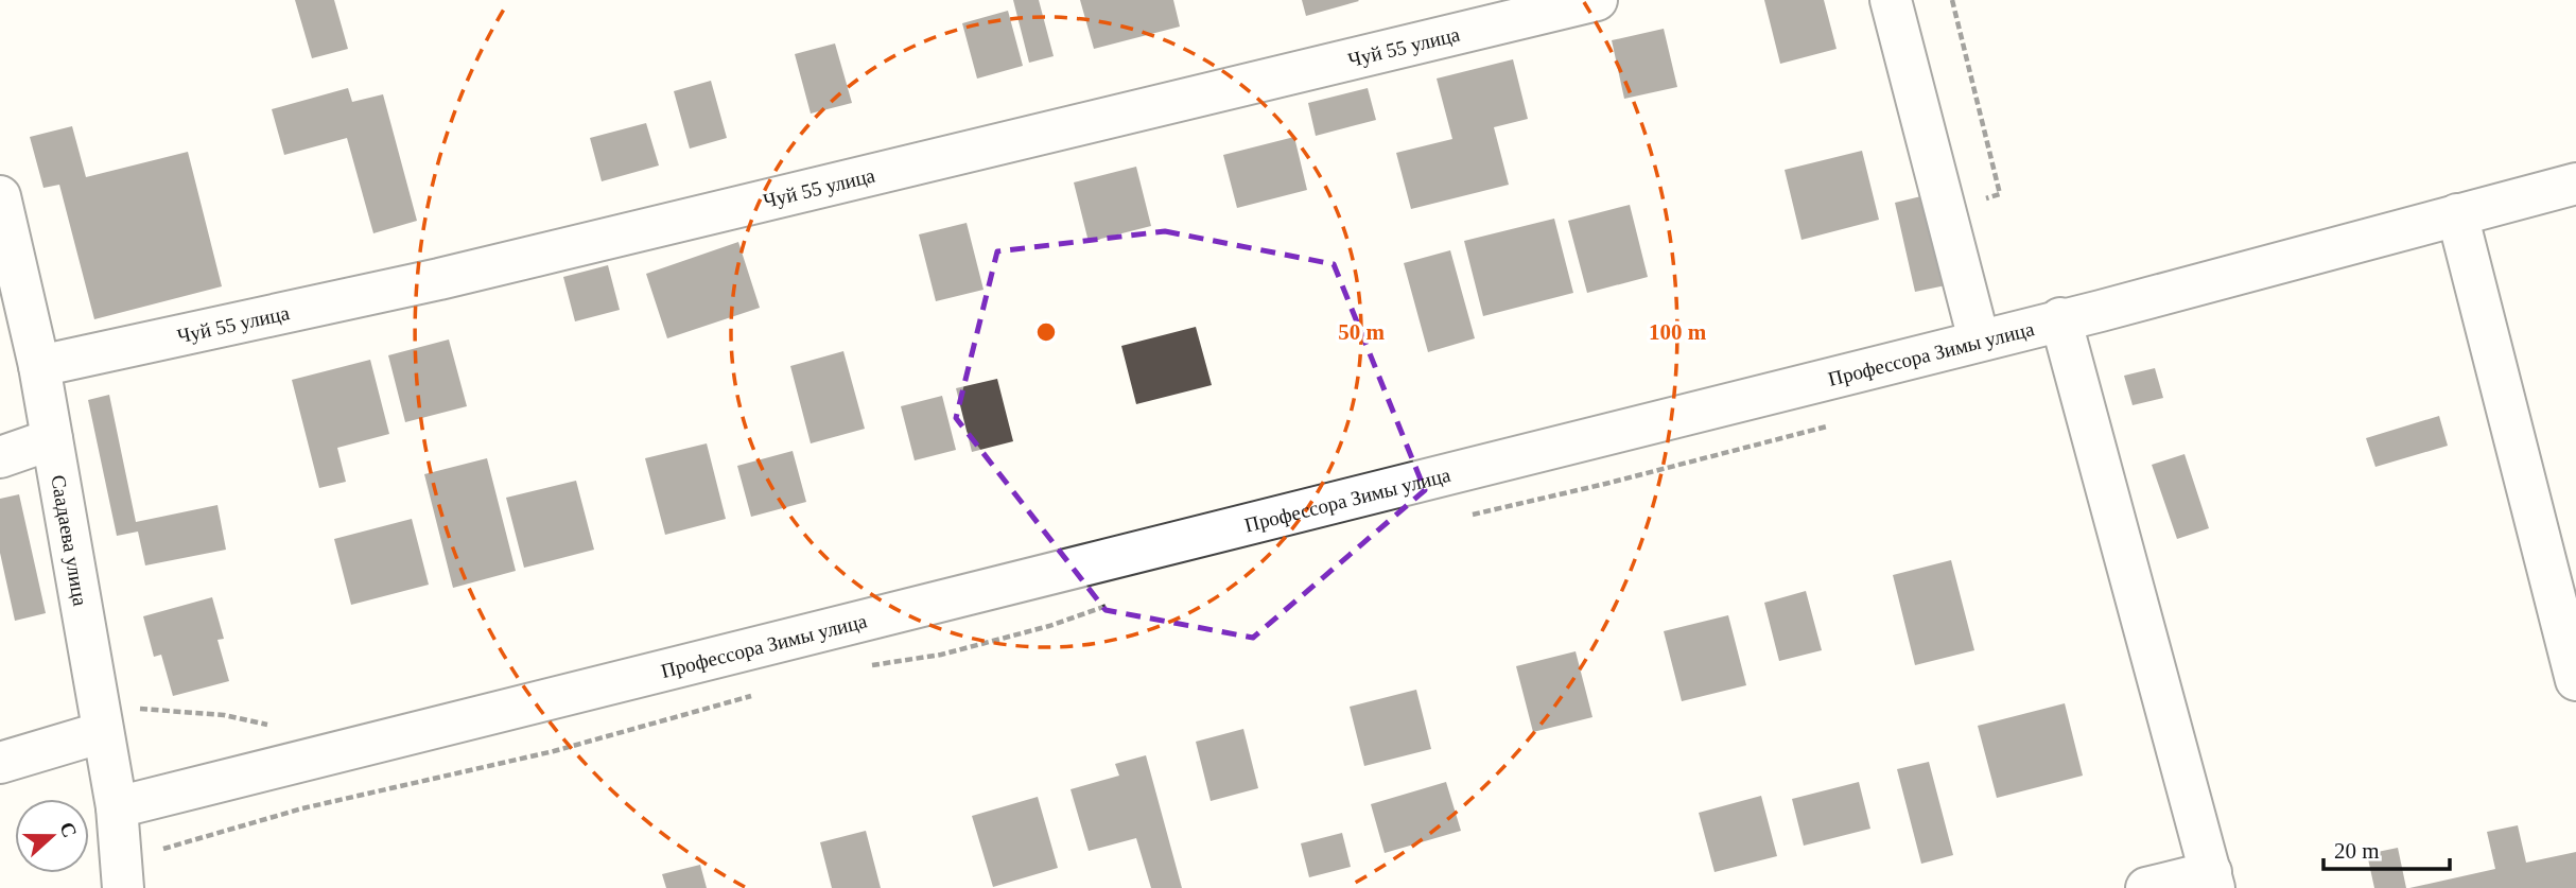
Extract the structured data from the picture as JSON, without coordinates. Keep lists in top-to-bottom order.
{
  "streets": {
    "street": ["Чуй 55 улица", "Профессора Зимы улица", "Саадаева улица"]
  },
  "crossings": [
    ["Чуй 55 улица", "Саадаева улица"],
    ["Профессора Зимы улица", "Саадаева улица"]
  ],
  "scale_bar": "20 m",
  "north": "right",
  "rings": ["50 m", "100 m"]
}
